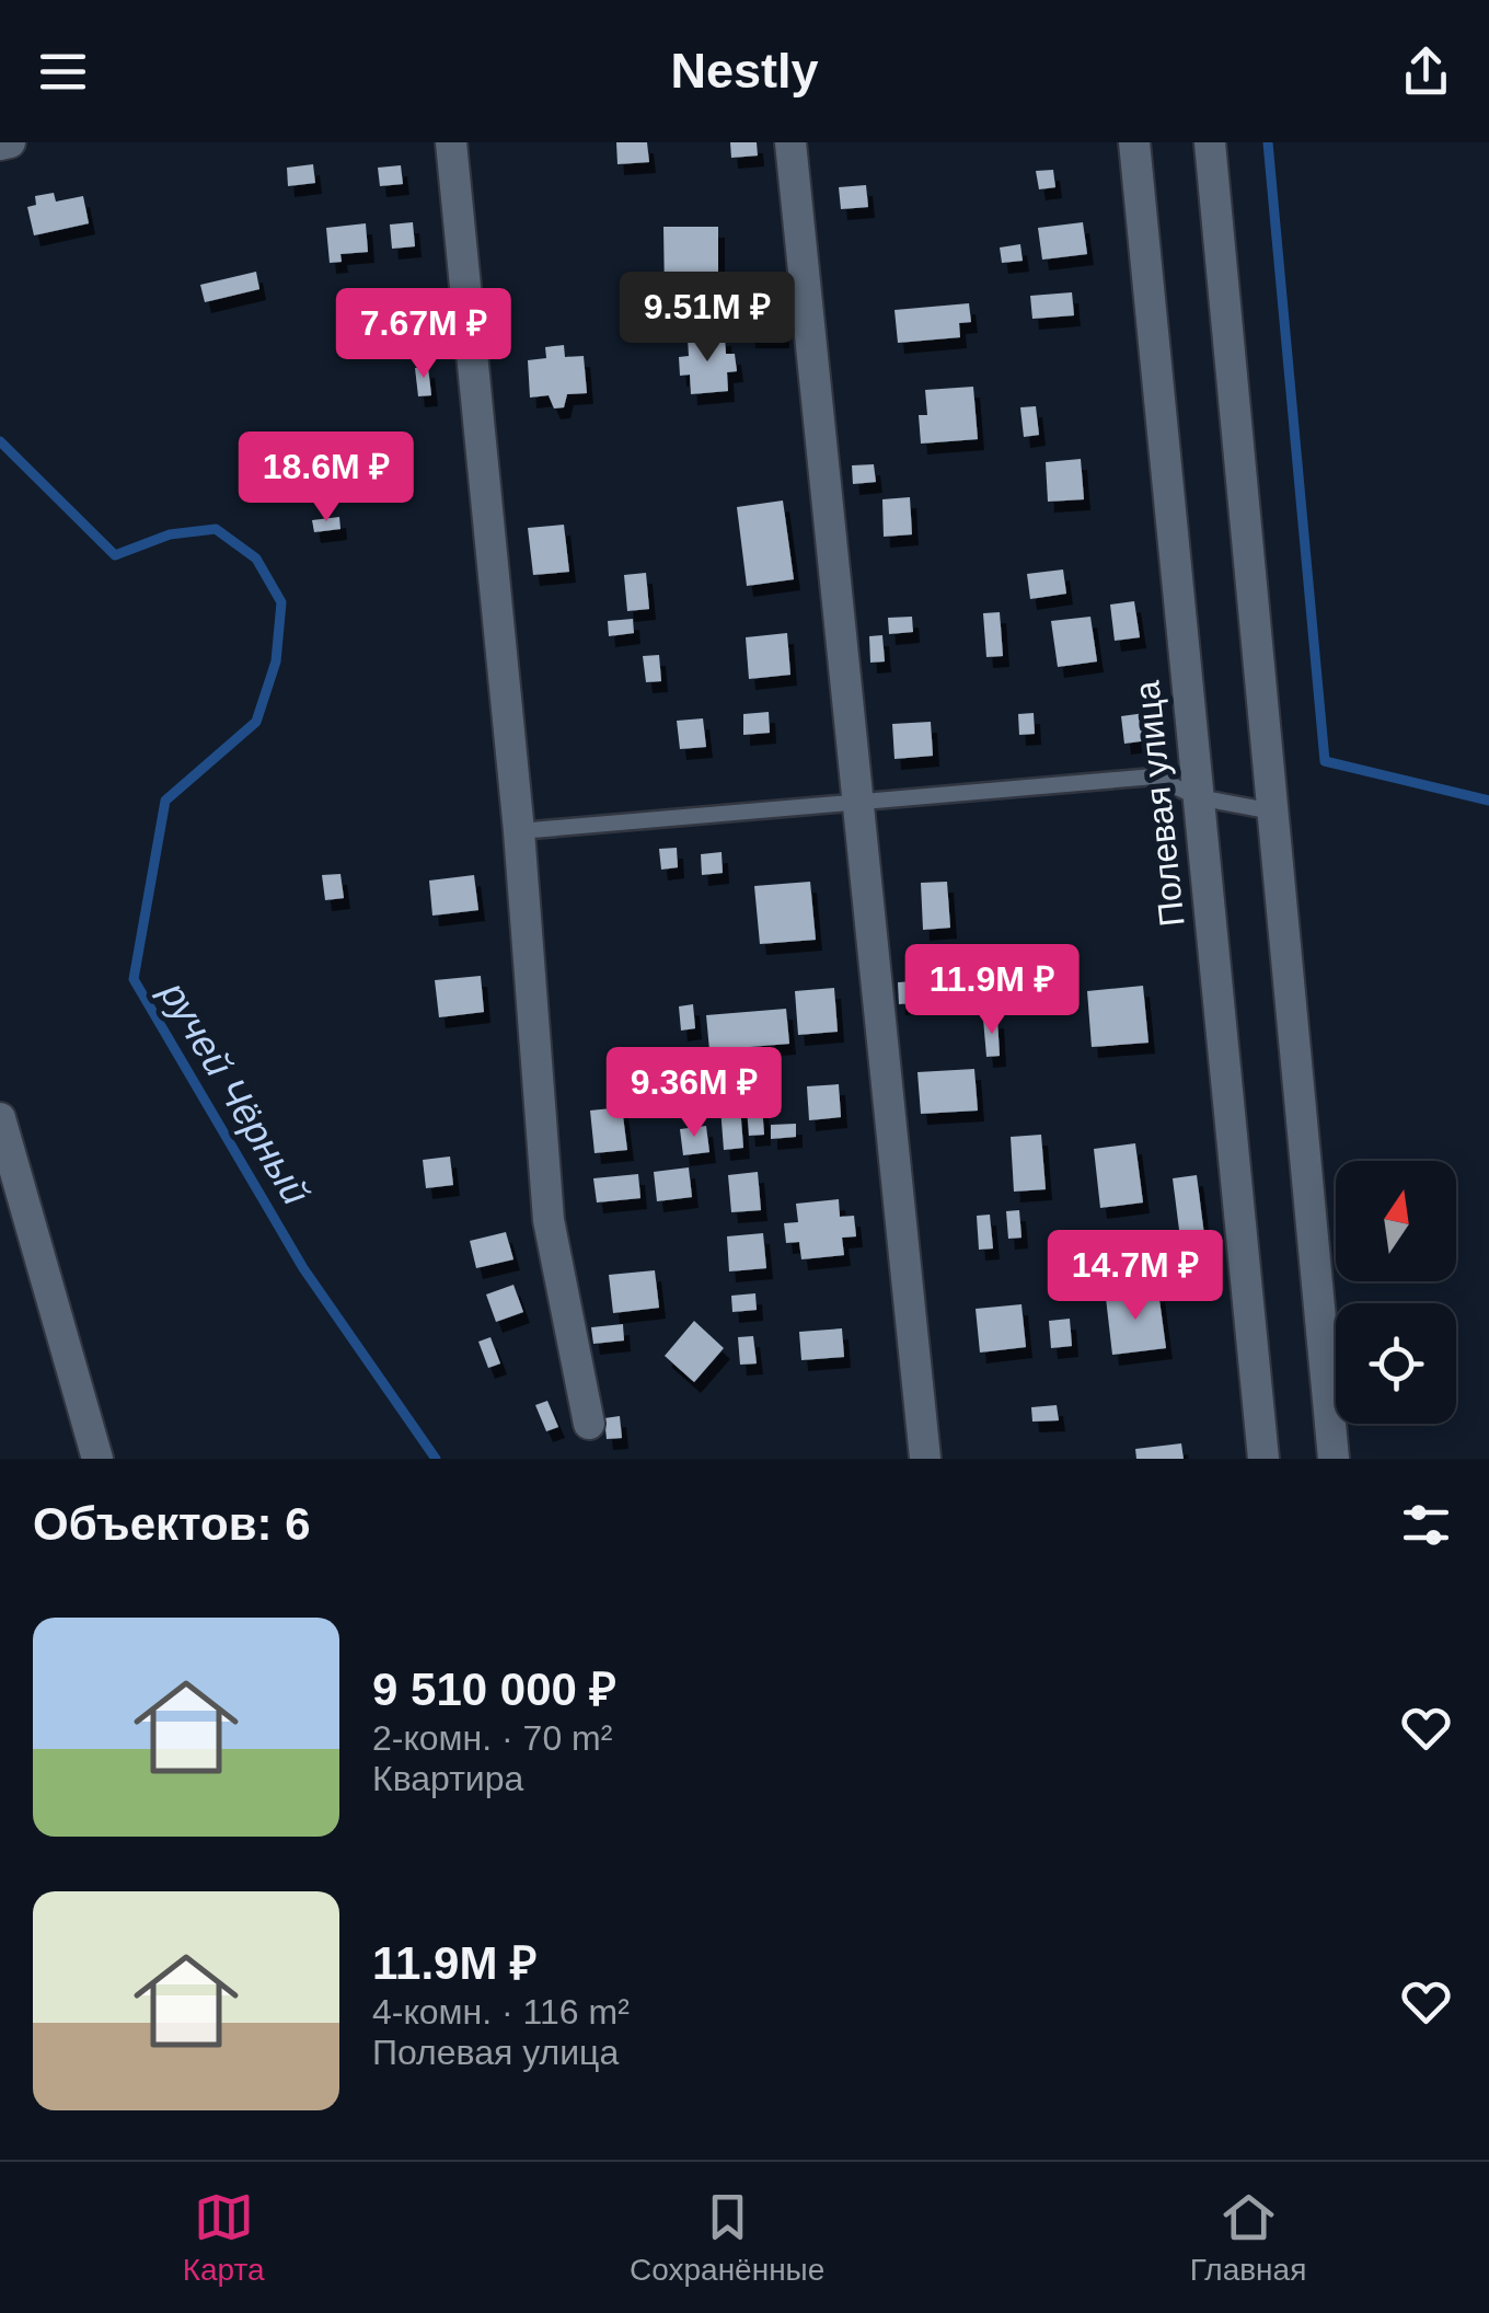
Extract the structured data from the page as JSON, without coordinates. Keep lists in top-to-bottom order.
{
  "streets": {
    "street": ["Полевая улица"]
  },
  "water": ["ручей Чёрный"],
  "north": "top",
  "page": {
    "header": "Nestly",
    "price": [
      "9.51M ₽",
      "7.67M ₽",
      "18.6M ₽",
      "11.9M ₽",
      "9.36M ₽",
      "14.7M ₽"
    ],
    "heading": "Объектов: 6",
    "list": [
      {
        "name": "9 510 000 ₽",
        "note": "2-комн. · 70 m² · Квартира"
      },
      {
        "name": "11.9M ₽",
        "note": "4-комн. · 116 m² · Полевая улица"
      }
    ],
    "tabs": ["Карта", "Сохранённые", "Главная"]
  }
}
